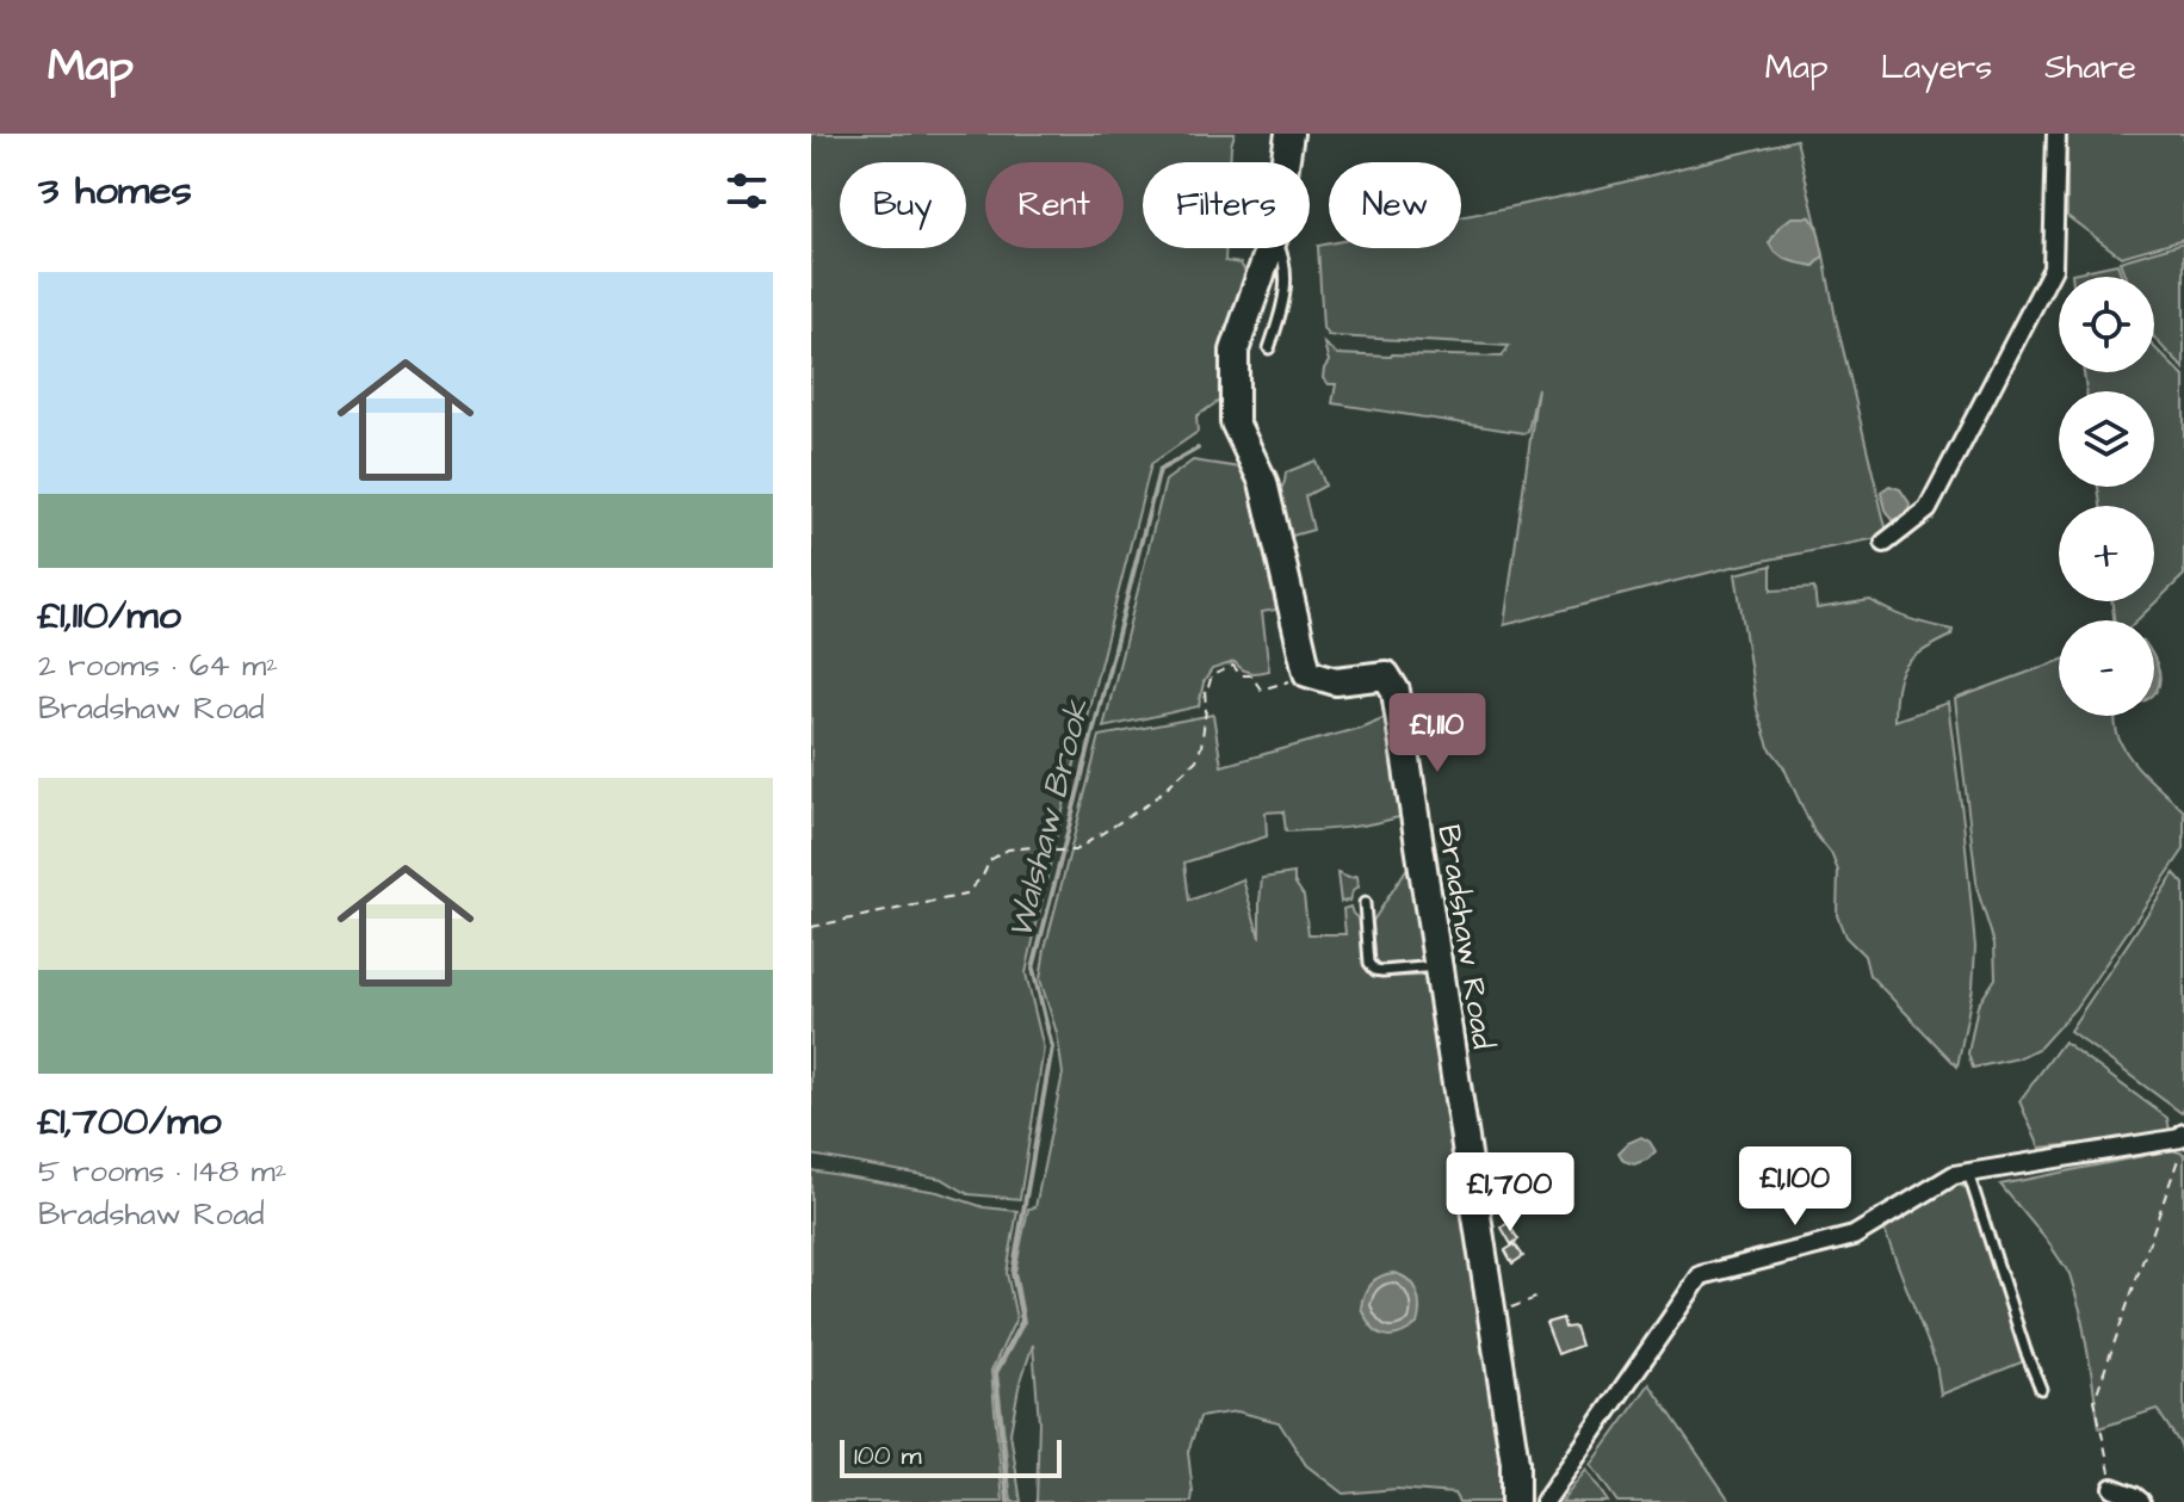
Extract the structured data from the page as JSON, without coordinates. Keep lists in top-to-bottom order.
{
  "streets": {
    "street": ["Bradshaw Road"]
  },
  "water": ["Walshaw Brook"],
  "scale_bar": "100 m",
  "page": {
    "header": "Map",
    "nav": ["Map", "Layers", "Share"],
    "heading": "3 homes",
    "chip": [
      "Buy",
      "Rent",
      "Filters",
      "New"
    ],
    "list": [
      {
        "name": "£1,110/mo",
        "note": "2 rooms · 64 m² · Bradshaw Road"
      },
      {
        "name": "£1,700/mo",
        "note": "5 rooms · 148 m² · Bradshaw Road"
      }
    ],
    "map_buttons": ["+", "−"],
    "price": ["£1,110", "£1,100", "£1,700"],
    "scale": "100 m"
  }
}
